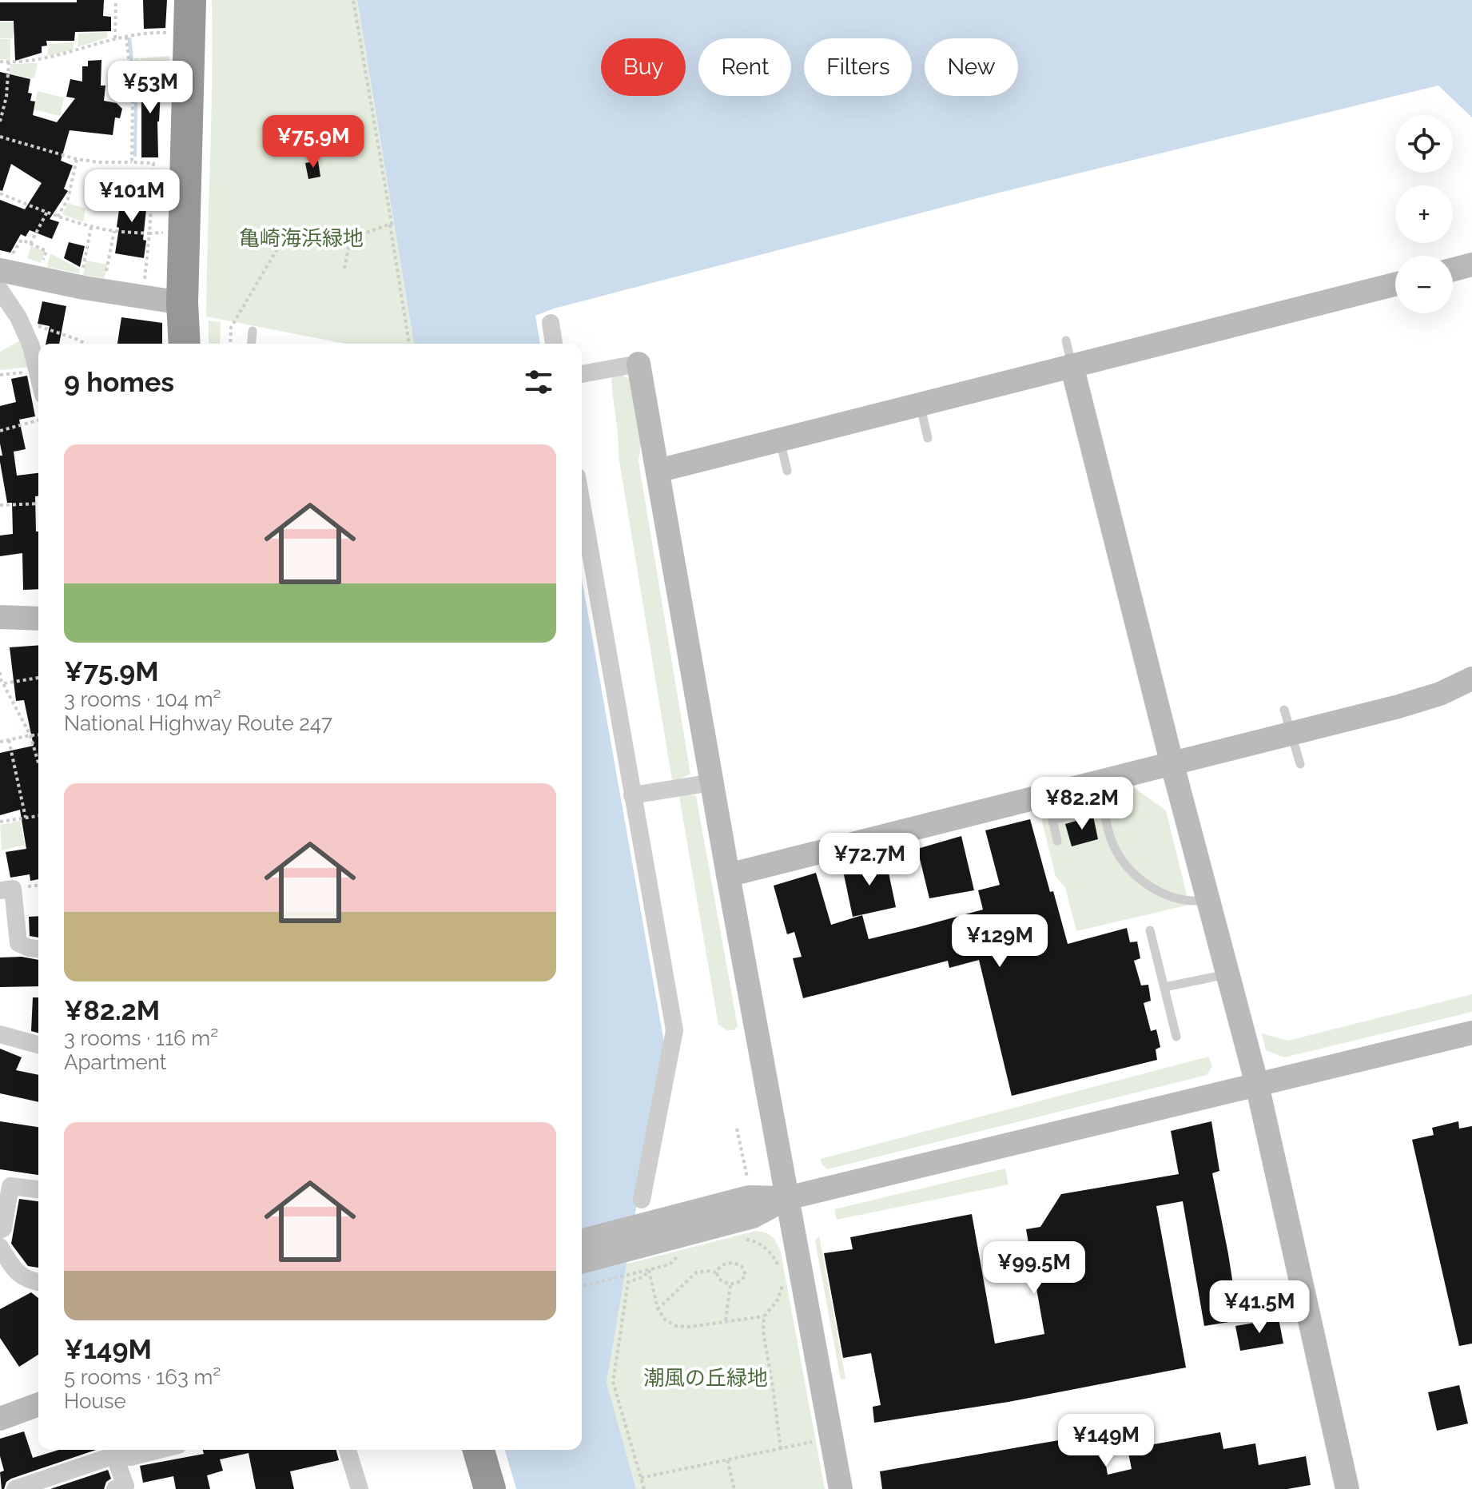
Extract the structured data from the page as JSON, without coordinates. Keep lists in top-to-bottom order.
{
  "parks": ["亀崎海浜緑地", "潮風の丘緑地"],
  "page": {
    "chip": [
      "Buy",
      "Rent",
      "Filters",
      "New"
    ],
    "price": [
      "¥53M",
      "¥75.9M",
      "¥101M",
      "¥82.2M",
      "¥72.7M",
      "¥129M",
      "¥99.5M",
      "¥41.5M",
      "¥149M"
    ],
    "map_buttons": ["+", "−"],
    "heading": "9 homes",
    "list": [
      {
        "name": "¥75.9M",
        "note": "3 rooms · 104 m² · National Highway Route 247"
      },
      {
        "name": "¥82.2M",
        "note": "3 rooms · 116 m² · Apartment"
      },
      {
        "name": "¥149M",
        "note": "5 rooms · 163 m² · House"
      }
    ]
  }
}
